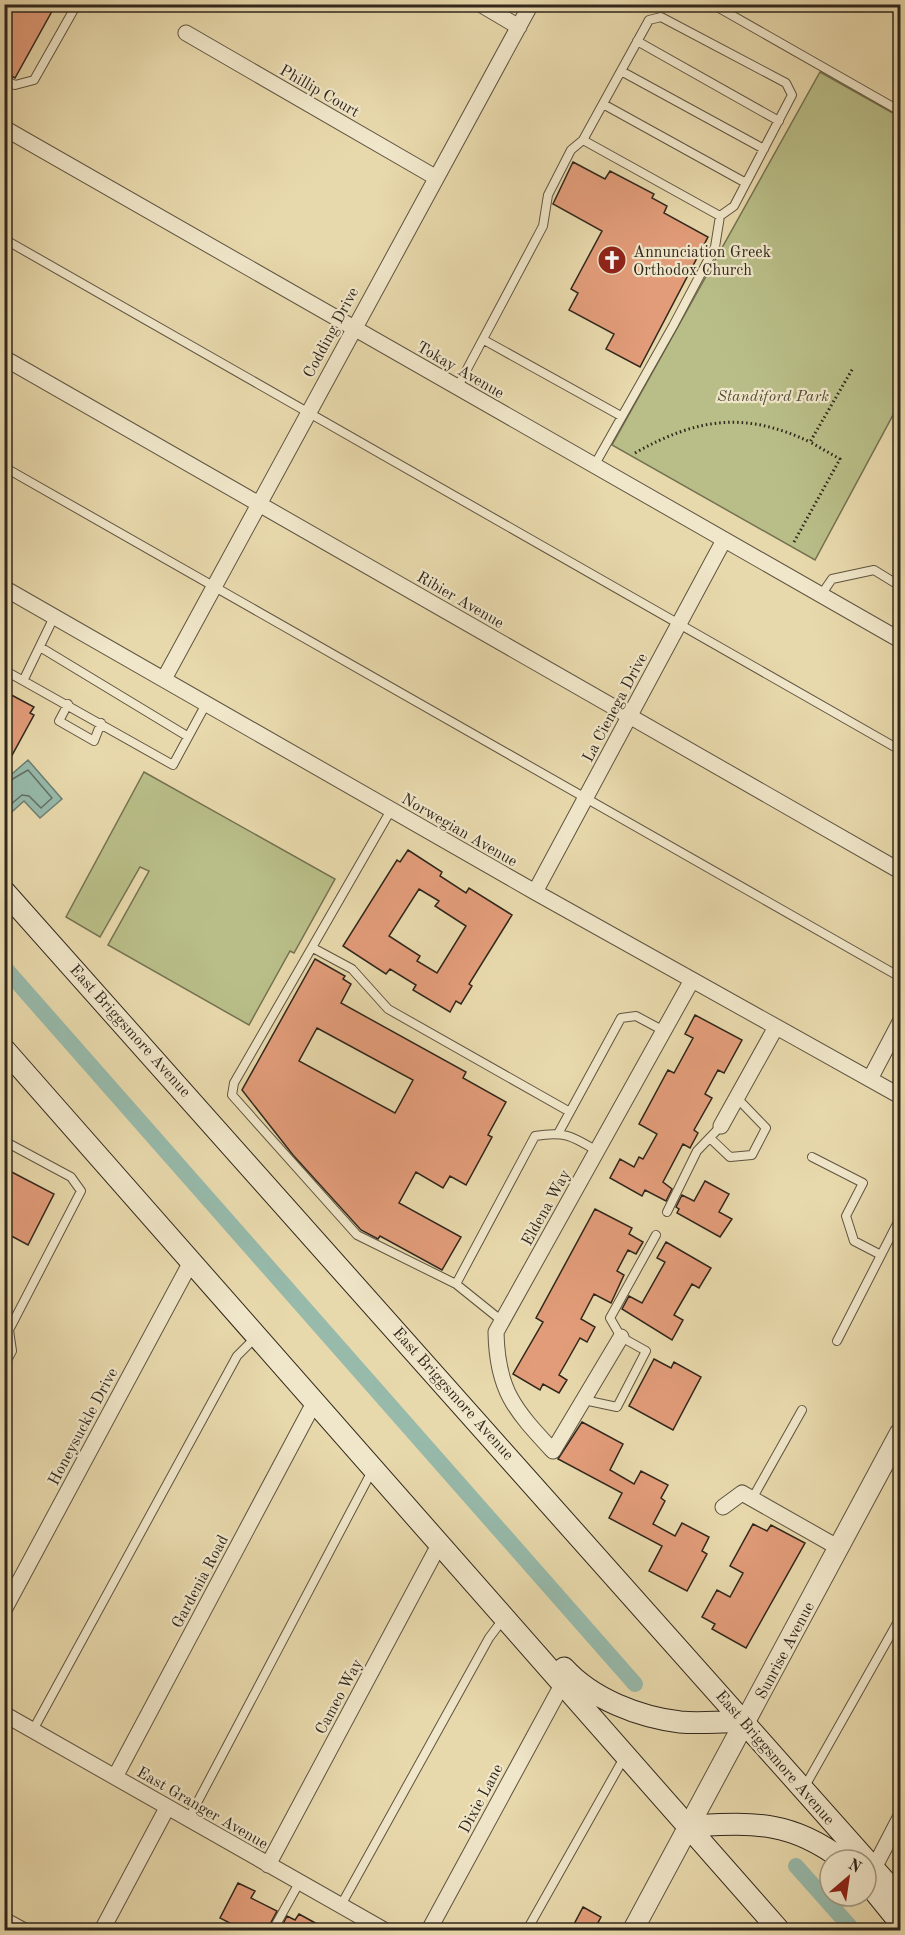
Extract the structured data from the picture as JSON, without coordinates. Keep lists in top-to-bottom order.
{
  "streets": {
    "main road": ["East Briggsmore Avenue"],
    "street": [
      "Phillip Court",
      "Codding Drive",
      "Tokay Avenue",
      "Ribier Avenue",
      "La Cienega Drive",
      "Norwegian Avenue",
      "Eldena Way",
      "Honeysuckle Drive",
      "Gardenia Road",
      "Sunrise Avenue",
      "Cameo Way",
      "Dixie Lane",
      "East Granger Avenue"
    ]
  },
  "crossings": [
    ["Phillip Court", "Codding Drive"],
    ["Codding Drive", "Tokay Avenue"],
    ["Codding Drive", "Ribier Avenue"],
    ["Codding Drive", "Norwegian Avenue"],
    ["Tokay Avenue", "La Cienega Drive"],
    ["Ribier Avenue", "La Cienega Drive"],
    ["La Cienega Drive", "Norwegian Avenue"],
    ["Norwegian Avenue", "Eldena Way"],
    ["East Briggsmore Avenue", "Sunrise Avenue"],
    ["Gardenia Road", "East Granger Avenue"],
    ["Cameo Way", "East Granger Avenue"]
  ],
  "parks": ["Standiford Park"],
  "places": {
    "church": ["Annunciation Greek Orthodox Church"]
  },
  "north": "top right"
}
